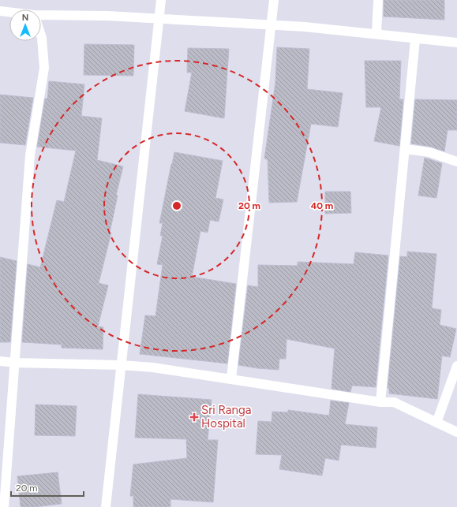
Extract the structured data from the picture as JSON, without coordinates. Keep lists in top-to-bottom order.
{
  "places": {
    "health": ["Sri Ranga Hospital"]
  },
  "scale_bar": "20 m",
  "north": "top",
  "rings": ["20 m", "40 m"]
}
